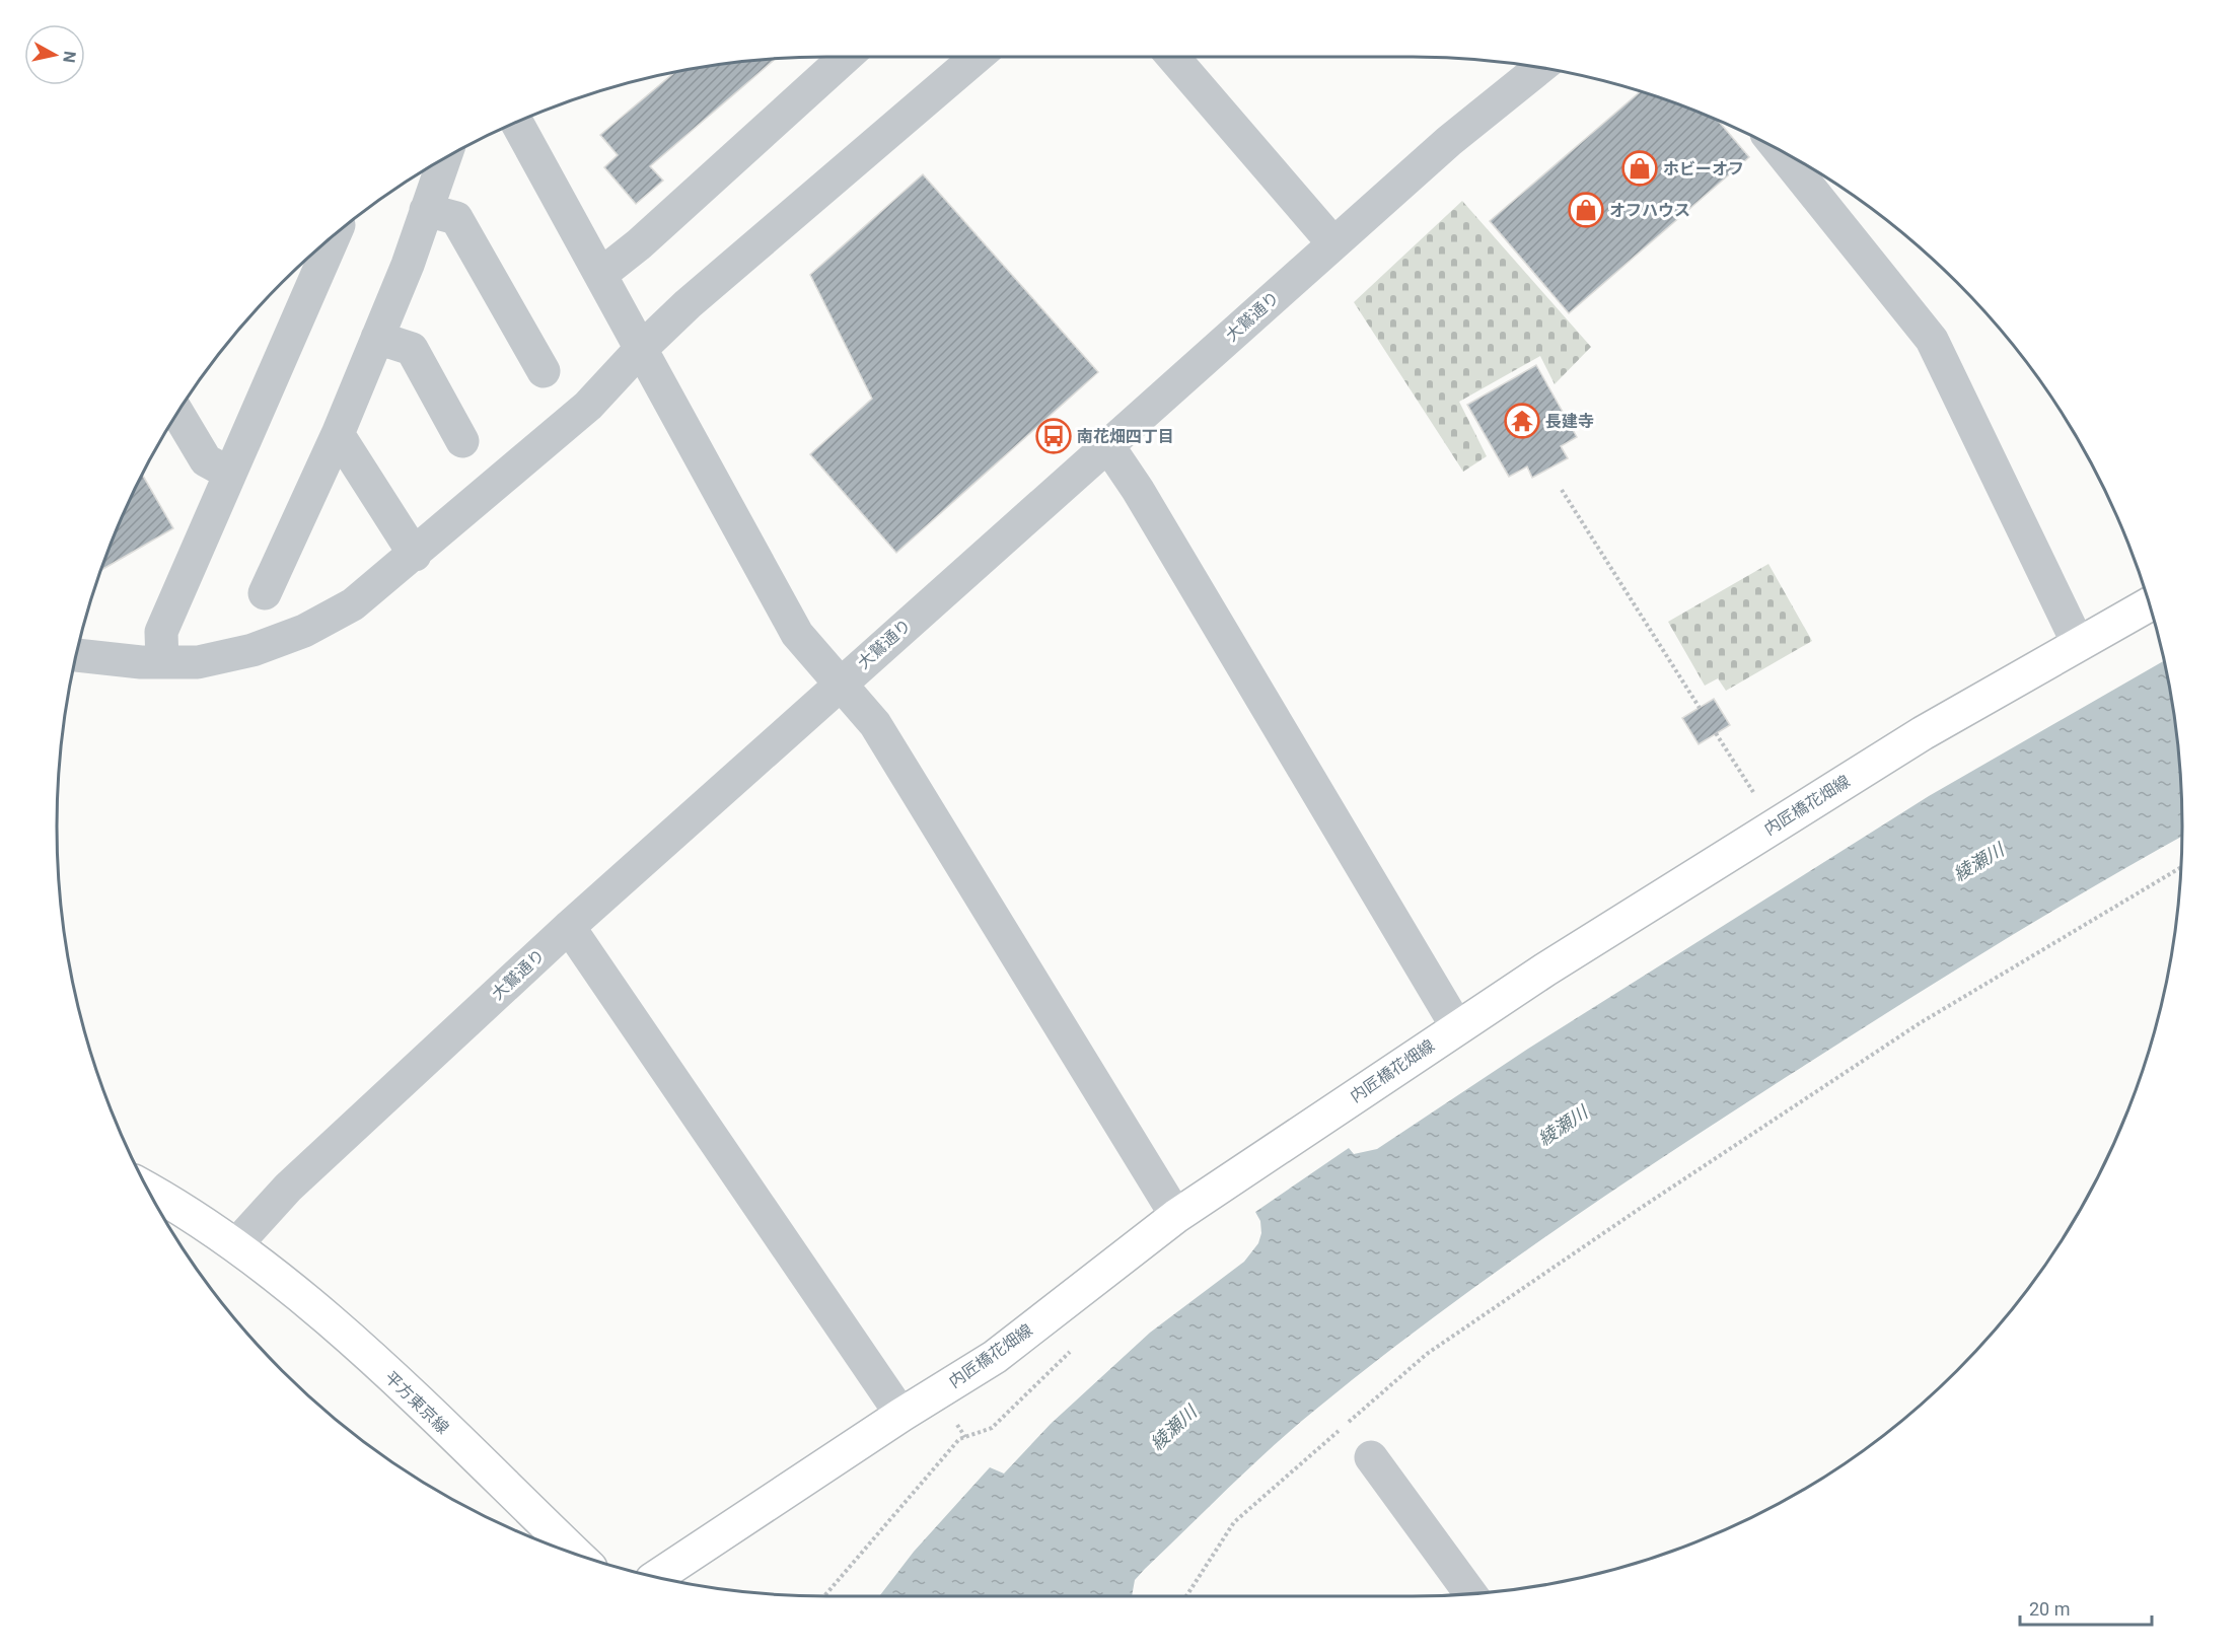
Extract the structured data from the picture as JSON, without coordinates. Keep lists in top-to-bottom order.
{
  "streets": {
    "main road": ["内匠橋花畑線", "平方東京線"],
    "street": ["大鷲通り"]
  },
  "crossings": [
    ["大鷲通り", "平方東京線"]
  ],
  "water": ["綾瀬川"],
  "places": {
    "shop": ["ホビーオフ", "オフハウス"],
    "temple": ["長建寺"],
    "bus stop": ["南花畑四丁目"]
  },
  "scale_bar": "20 m",
  "north": "right"
}
